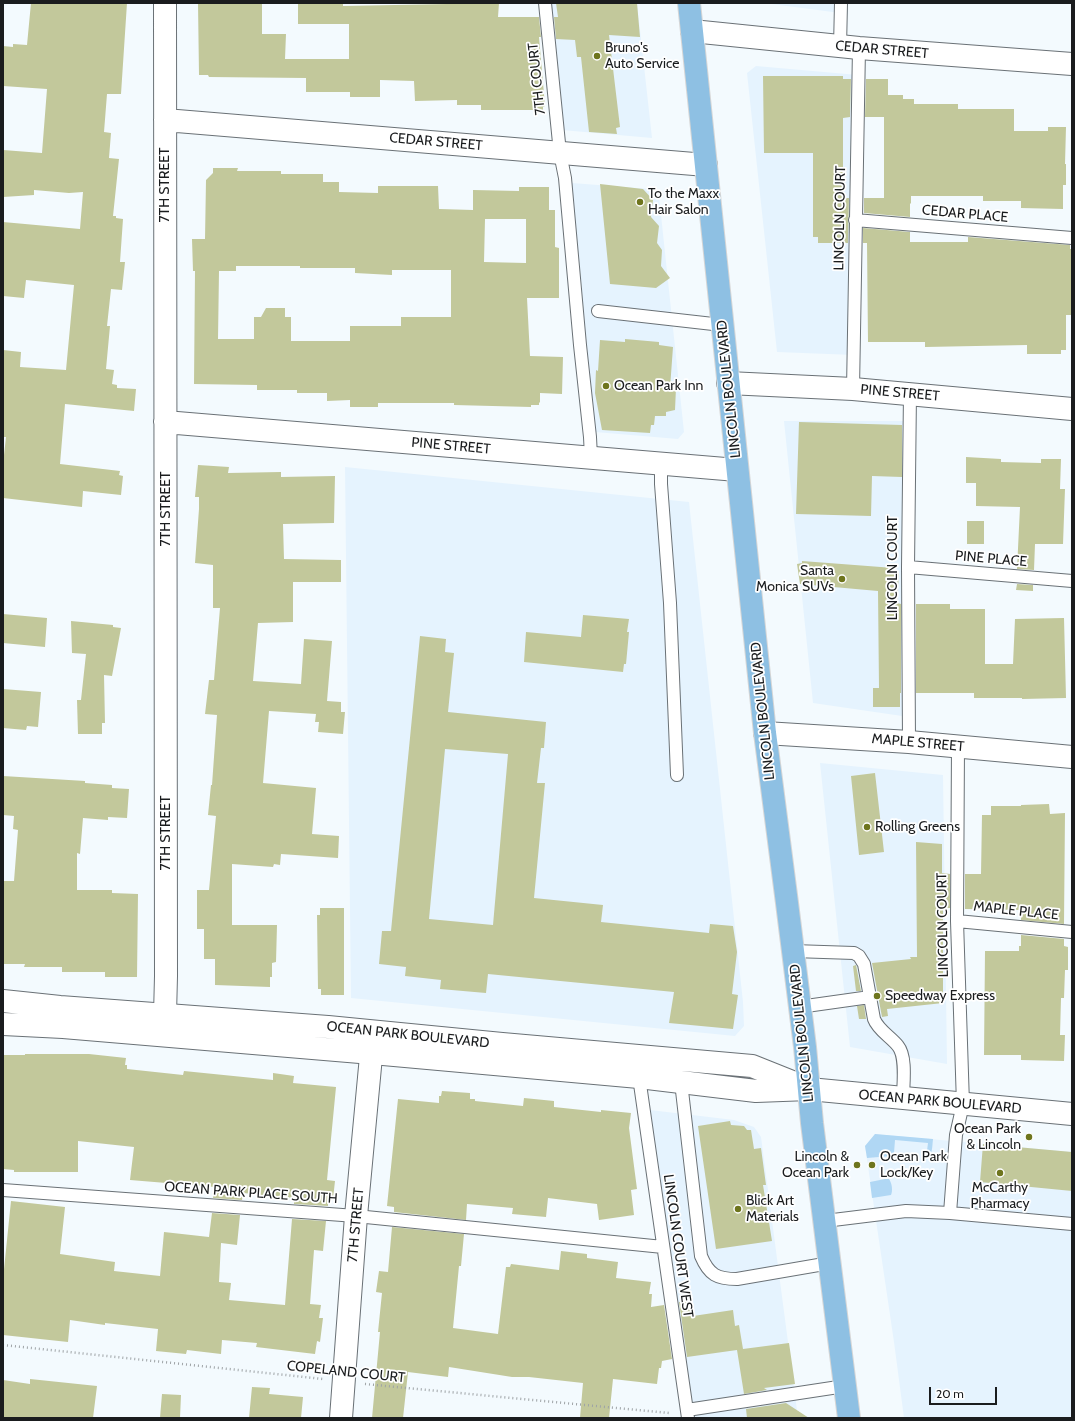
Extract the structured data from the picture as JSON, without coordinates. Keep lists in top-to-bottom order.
{
  "streets": {
    "highway": ["LINCOLN BOULEVARD"],
    "street": [
      "CEDAR STREET",
      "7TH STREET",
      "PINE STREET",
      "MAPLE STREET",
      "OCEAN PARK BOULEVARD"
    ],
    "lane": [
      "7TH COURT",
      "CEDAR PLACE",
      "LINCOLN COURT",
      "PINE PLACE",
      "MAPLE PLACE",
      "OCEAN PARK PLACE SOUTH",
      "LINCOLN COURT WEST"
    ],
    "path": ["COPELAND COURT"]
  },
  "crossings": [
    ["CEDAR STREET", "7TH COURT"],
    ["CEDAR STREET", "7TH STREET"],
    ["CEDAR STREET", "LINCOLN COURT"],
    ["CEDAR STREET", "LINCOLN BOULEVARD"],
    ["7TH COURT", "PINE STREET"],
    ["7TH STREET", "PINE STREET"],
    ["7TH STREET", "OCEAN PARK BOULEVARD"],
    ["7TH STREET", "OCEAN PARK PLACE SOUTH"],
    ["7TH STREET", "COPELAND COURT"],
    ["CEDAR PLACE", "LINCOLN COURT"],
    ["LINCOLN COURT", "PINE STREET"],
    ["LINCOLN COURT", "PINE PLACE"],
    ["LINCOLN COURT", "MAPLE STREET"],
    ["LINCOLN COURT", "MAPLE PLACE"],
    ["LINCOLN COURT", "OCEAN PARK BOULEVARD"],
    ["LINCOLN BOULEVARD", "PINE STREET"],
    ["LINCOLN BOULEVARD", "MAPLE STREET"],
    ["LINCOLN BOULEVARD", "OCEAN PARK BOULEVARD"],
    ["OCEAN PARK BOULEVARD", "LINCOLN COURT WEST"],
    ["OCEAN PARK PLACE SOUTH", "LINCOLN COURT WEST"],
    ["LINCOLN COURT WEST", "COPELAND COURT"]
  ],
  "places": [
    "Bruno's Auto Service",
    "To the Maxx Hair Salon",
    "Ocean Park Inn",
    "Santa Monica SUVs",
    "Rolling Greens",
    "Speedway Express",
    "Ocean Park & Lincoln",
    "Lincoln & Ocean Park",
    "Ocean Park Lock/Key",
    "McCarthy Pharmacy",
    "Blick Art Materials"
  ],
  "scale_bar": "20 m"
}
